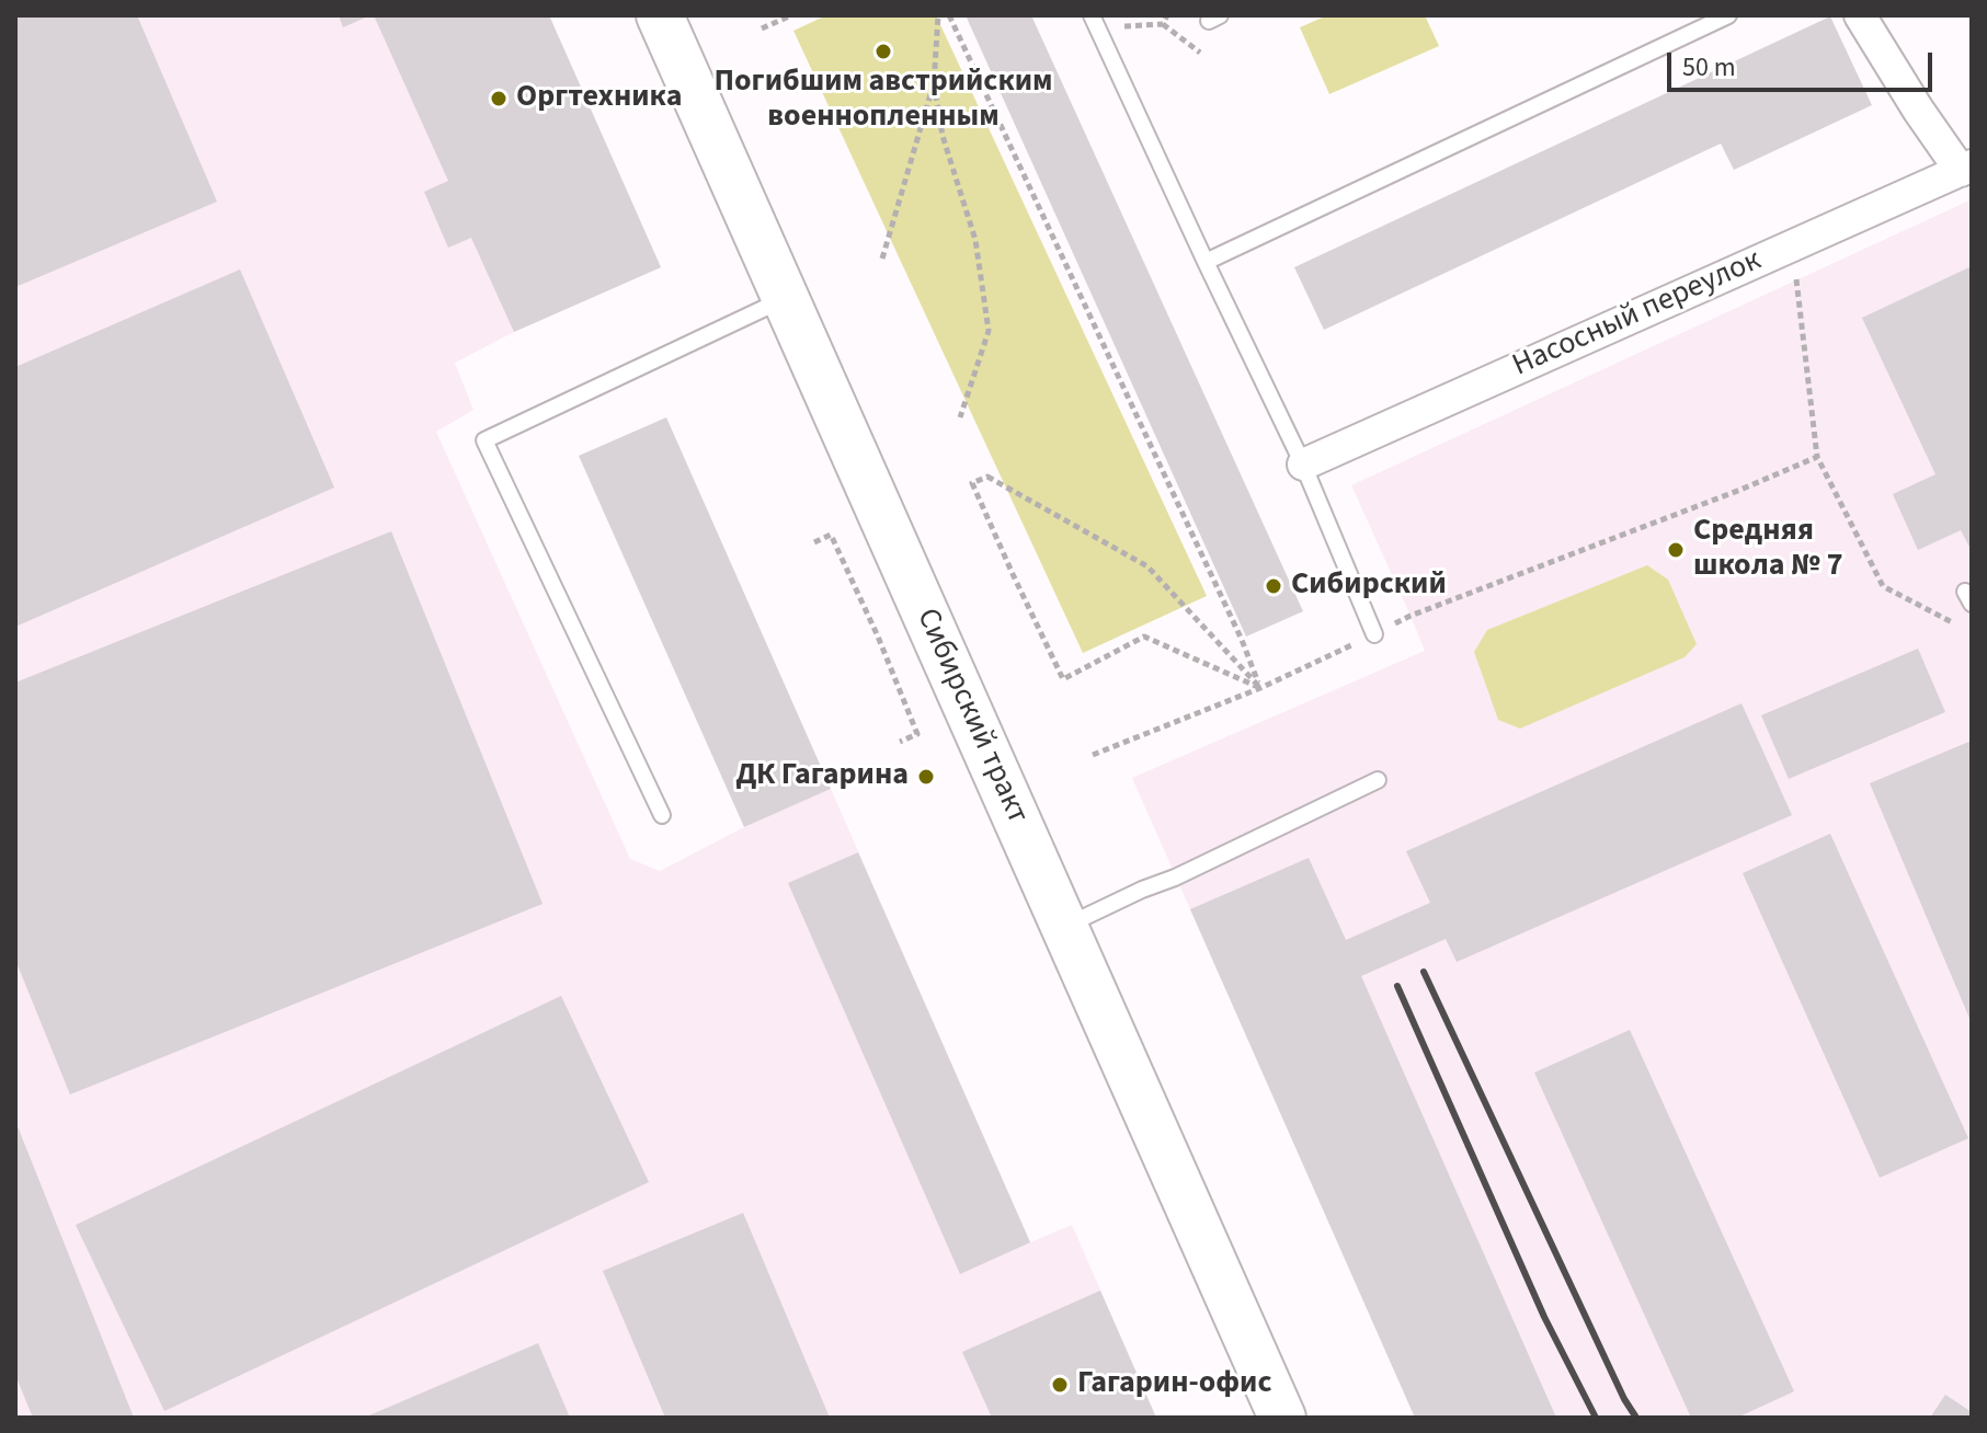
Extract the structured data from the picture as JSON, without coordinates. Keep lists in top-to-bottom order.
{
  "streets": {
    "main road": ["Сибирский тракт"],
    "street": ["Насосный переулок"]
  },
  "places": [
    "Погибшим австрийским военнопленным",
    "Оргтехника",
    "Средняя школа № 7",
    "Сибирский",
    "ДК Гагарина",
    "Гагарин-офис"
  ],
  "scale_bar": "50 m"
}
